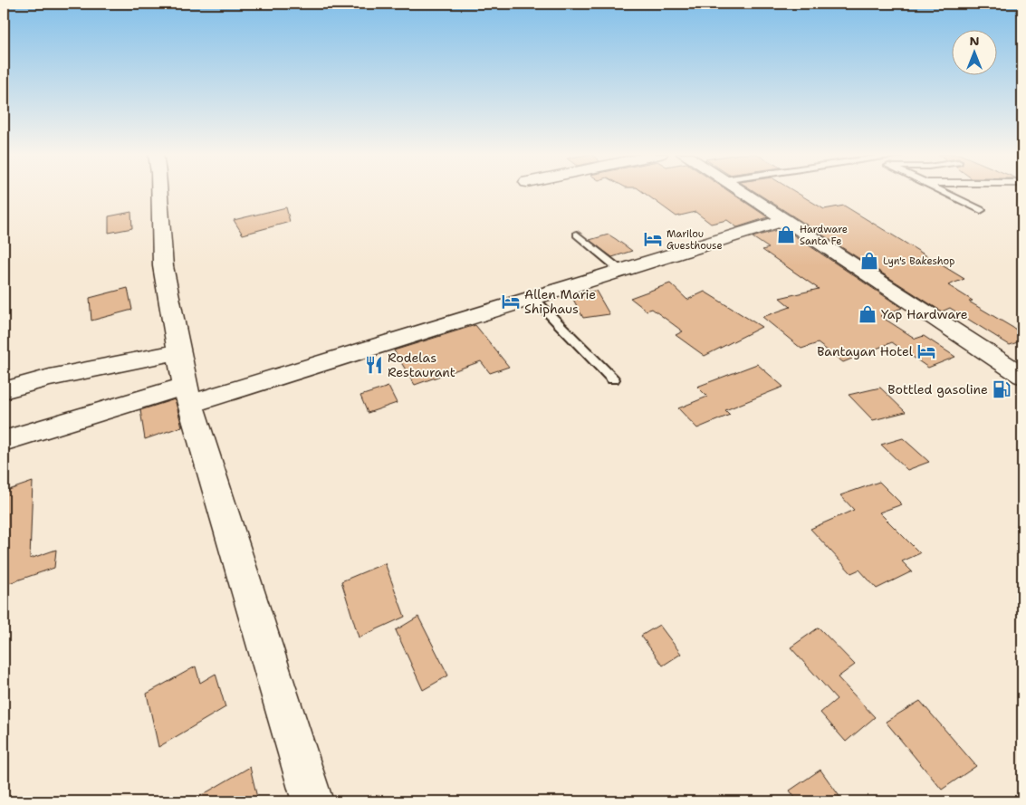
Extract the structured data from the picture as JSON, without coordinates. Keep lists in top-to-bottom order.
{
  "places": {
    "shop": ["Hardware Santa Fe", "Lyn's Bakeshop", "Yap Hardware"],
    "hotel": ["Marilou Guesthouse", "Allen Marie Shiphaus", "Bantayan Hotel"],
    "restaurant": ["Rodelas Restaurant"],
    "fuel station": ["Bottled gasoline"]
  },
  "north": "top"
}
